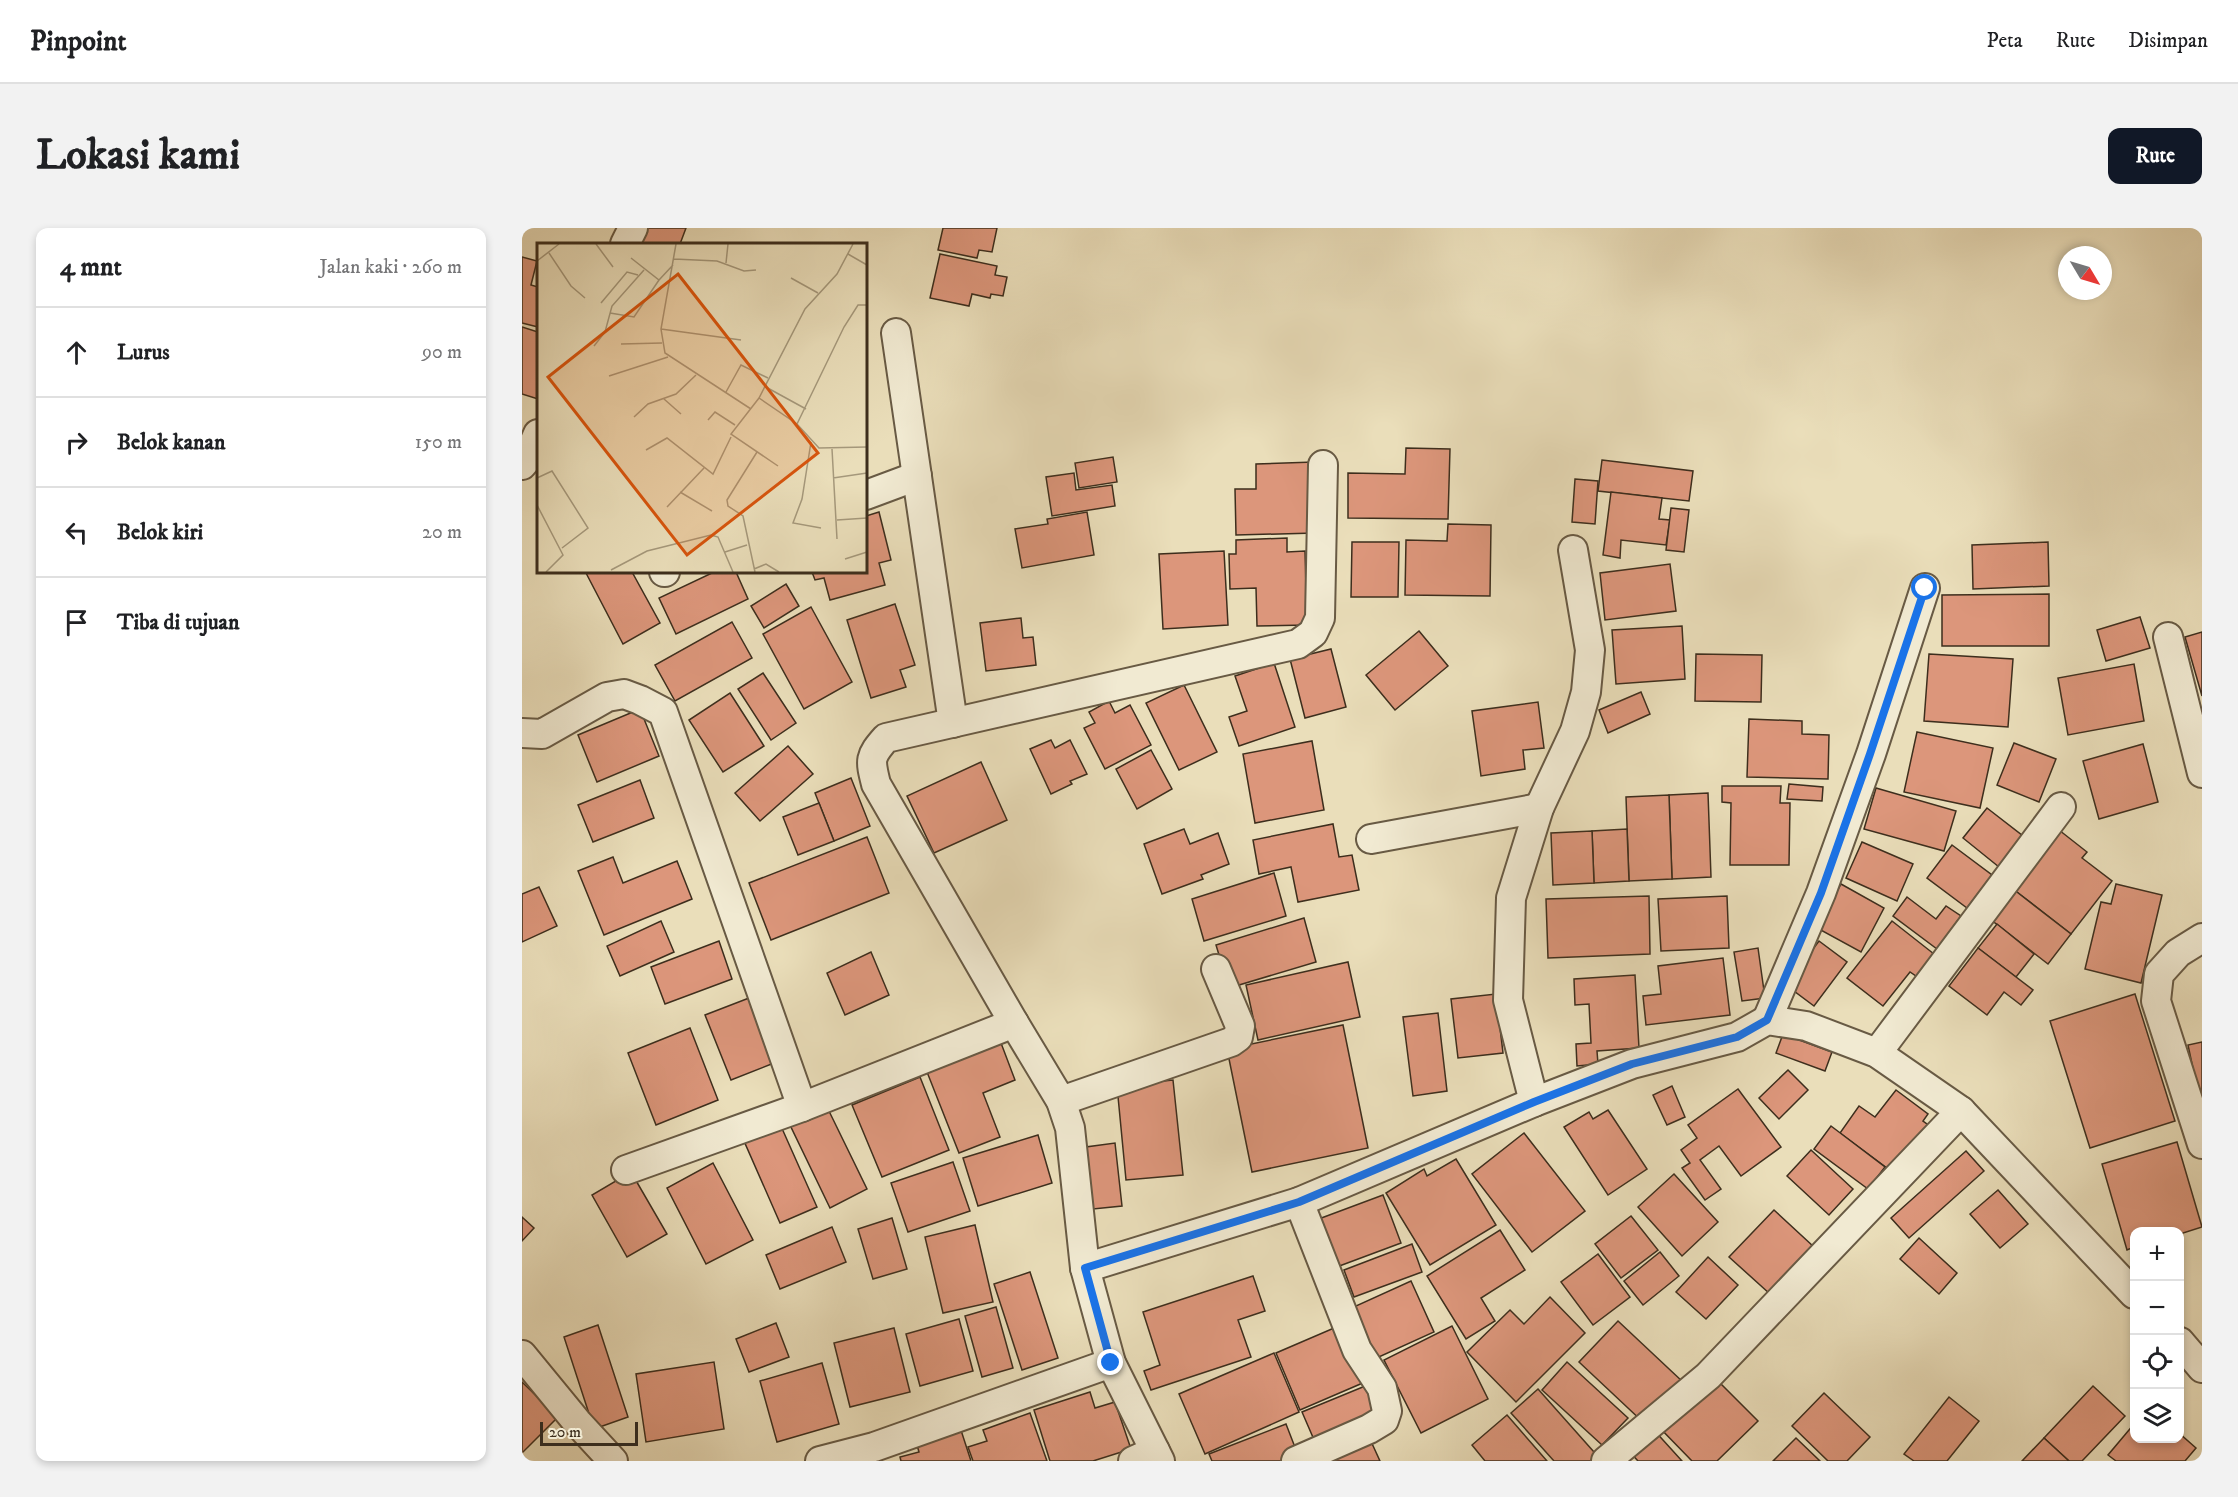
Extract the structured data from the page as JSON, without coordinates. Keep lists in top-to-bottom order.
{
  "scale_bar": "20 m",
  "north": "bottom right",
  "page": {
    "header": "Pinpoint",
    "nav": ["Peta", "Rute", "Disimpan"],
    "buttons": "Rute",
    "title": "Lokasi kami",
    "heading": ["4 mnt", "Jalan kaki · 260 m"],
    "list": [
      ["Lurus", "90 m"],
      ["Belok kanan", "150 m"],
      ["Belok kiri", "20 m"],
      "Tiba di tujuan"
    ],
    "map_buttons": ["+", "−"],
    "scale": "20 m"
  }
}
